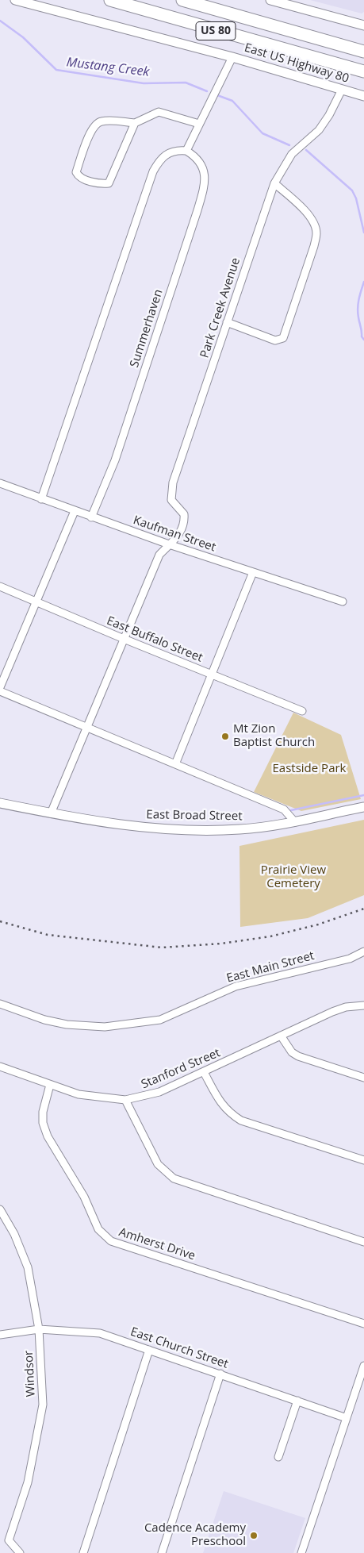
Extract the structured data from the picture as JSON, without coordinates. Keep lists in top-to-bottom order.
{
  "streets": {
    "highway": ["US 80"],
    "main road": ["East US Highway 80", "East Broad Street"],
    "street": [
      "Park Creek Avenue",
      "Summerhaven",
      "Kaufman Street",
      "East Buffalo Street",
      "East Main Street",
      "Stanford Street",
      "Amherst Drive",
      "East Church Street",
      "Windsor"
    ]
  },
  "crossings": [
    ["East US Highway 80", "Park Creek Avenue"],
    ["Park Creek Avenue", "Kaufman Street"],
    ["Park Creek Avenue", "East Buffalo Street"],
    ["Park Creek Avenue", "East Broad Street"],
    ["Summerhaven", "Kaufman Street"],
    ["Stanford Street", "Amherst Drive"],
    ["East Church Street", "Windsor"]
  ],
  "water": ["Mustang Creek"],
  "parks": ["Eastside Park", "Prairie View Cemetery"],
  "places": ["Mt Zion Baptist Church", "Cadence Academy Preschool"]
}
